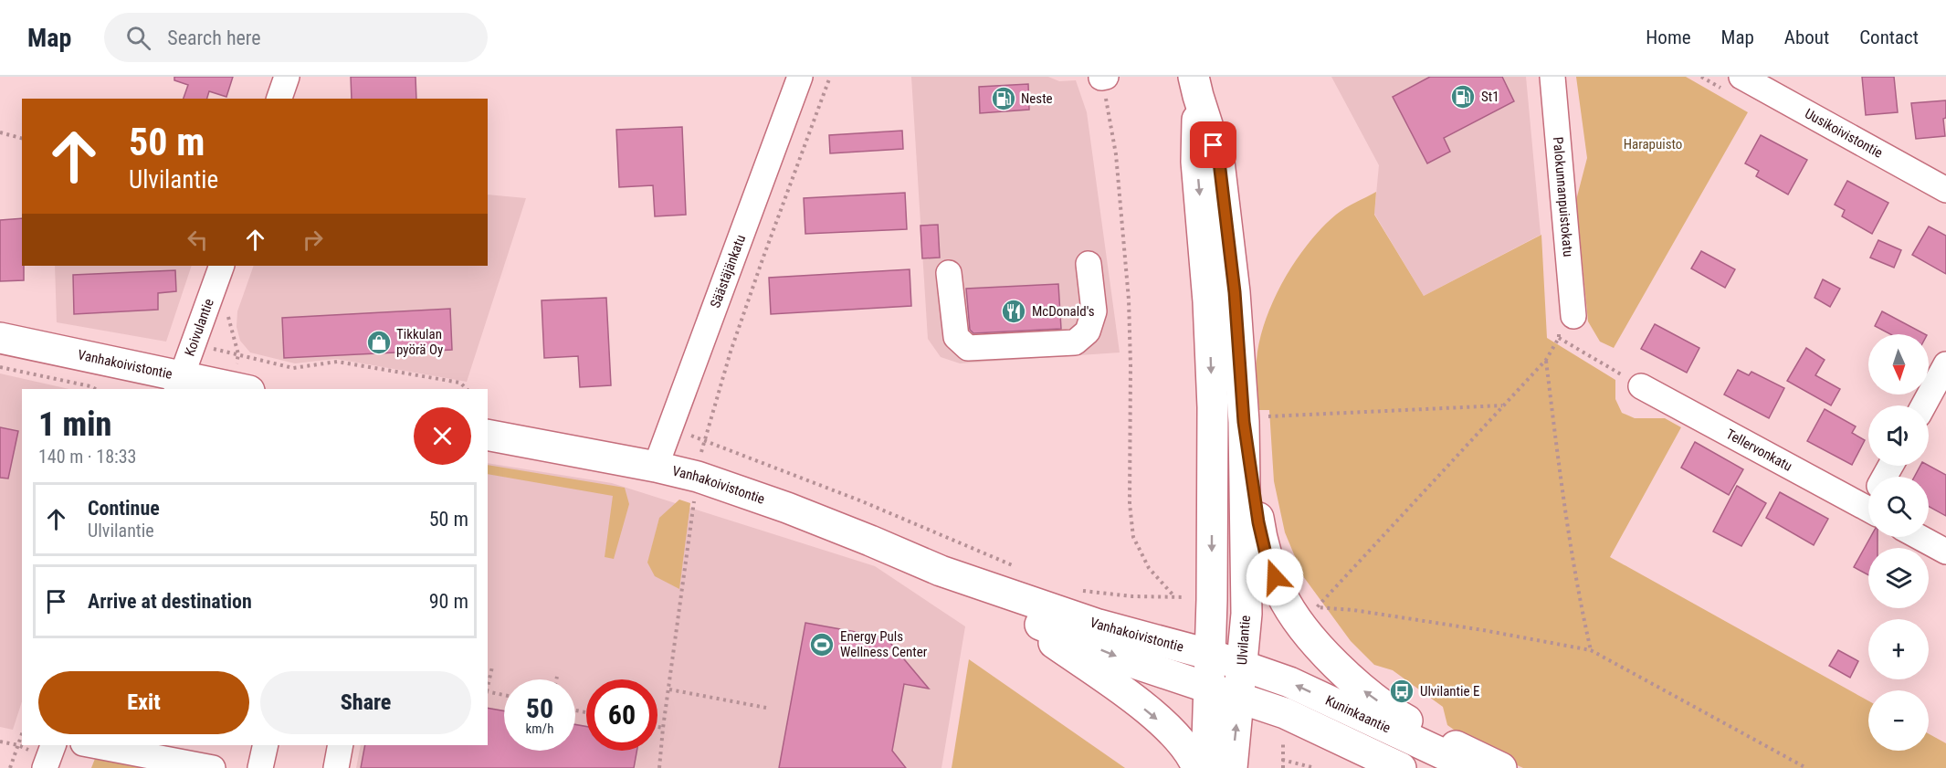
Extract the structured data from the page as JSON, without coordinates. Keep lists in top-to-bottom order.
{
  "streets": {
    "main road": ["Vanhakoivistontie", "Ulvilantie", "Kuninkaantie"],
    "street": [
      "Uusikoivistontie",
      "Palokunnanpuistokatu",
      "Säästäjänkatu",
      "Koivulantie",
      "Tellervonkatu"
    ]
  },
  "crossings": [
    ["Säästäjänkatu", "Vanhakoivistontie"],
    ["Koivulantie", "Vanhakoivistontie"],
    ["Vanhakoivistontie", "Ulvilantie"],
    ["Vanhakoivistontie", "Kuninkaantie"],
    ["Ulvilantie", "Kuninkaantie"]
  ],
  "parks": ["Harapuisto"],
  "places": {
    "fuel station": ["St1", "Neste"],
    "restaurant": ["McDonald's"],
    "shop": ["Tikkulan pyörä Oy"],
    "sports": ["Energy Puls Wellness Center"],
    "bus stop": ["Ulvilantie E"]
  },
  "north": "bottom",
  "page": {
    "header": "Map",
    "search": "Search here",
    "nav": [
      "Home",
      "Map",
      "About",
      "Contact"
    ],
    "turn": ["50 m", "Ulvilantie"],
    "map_buttons": ["+", "−"],
    "heading": ["1 min", "140 m · 18:33"],
    "list": [
      {
        "name": "Continue",
        "note": "Ulvilantie",
        "value": "50 m"
      },
      {
        "name": "Arrive at destination",
        "value": "90 m"
      }
    ],
    "buttons": ["Exit", "Share"],
    "speed": "50 km/h",
    "limit": "60"
  }
}
